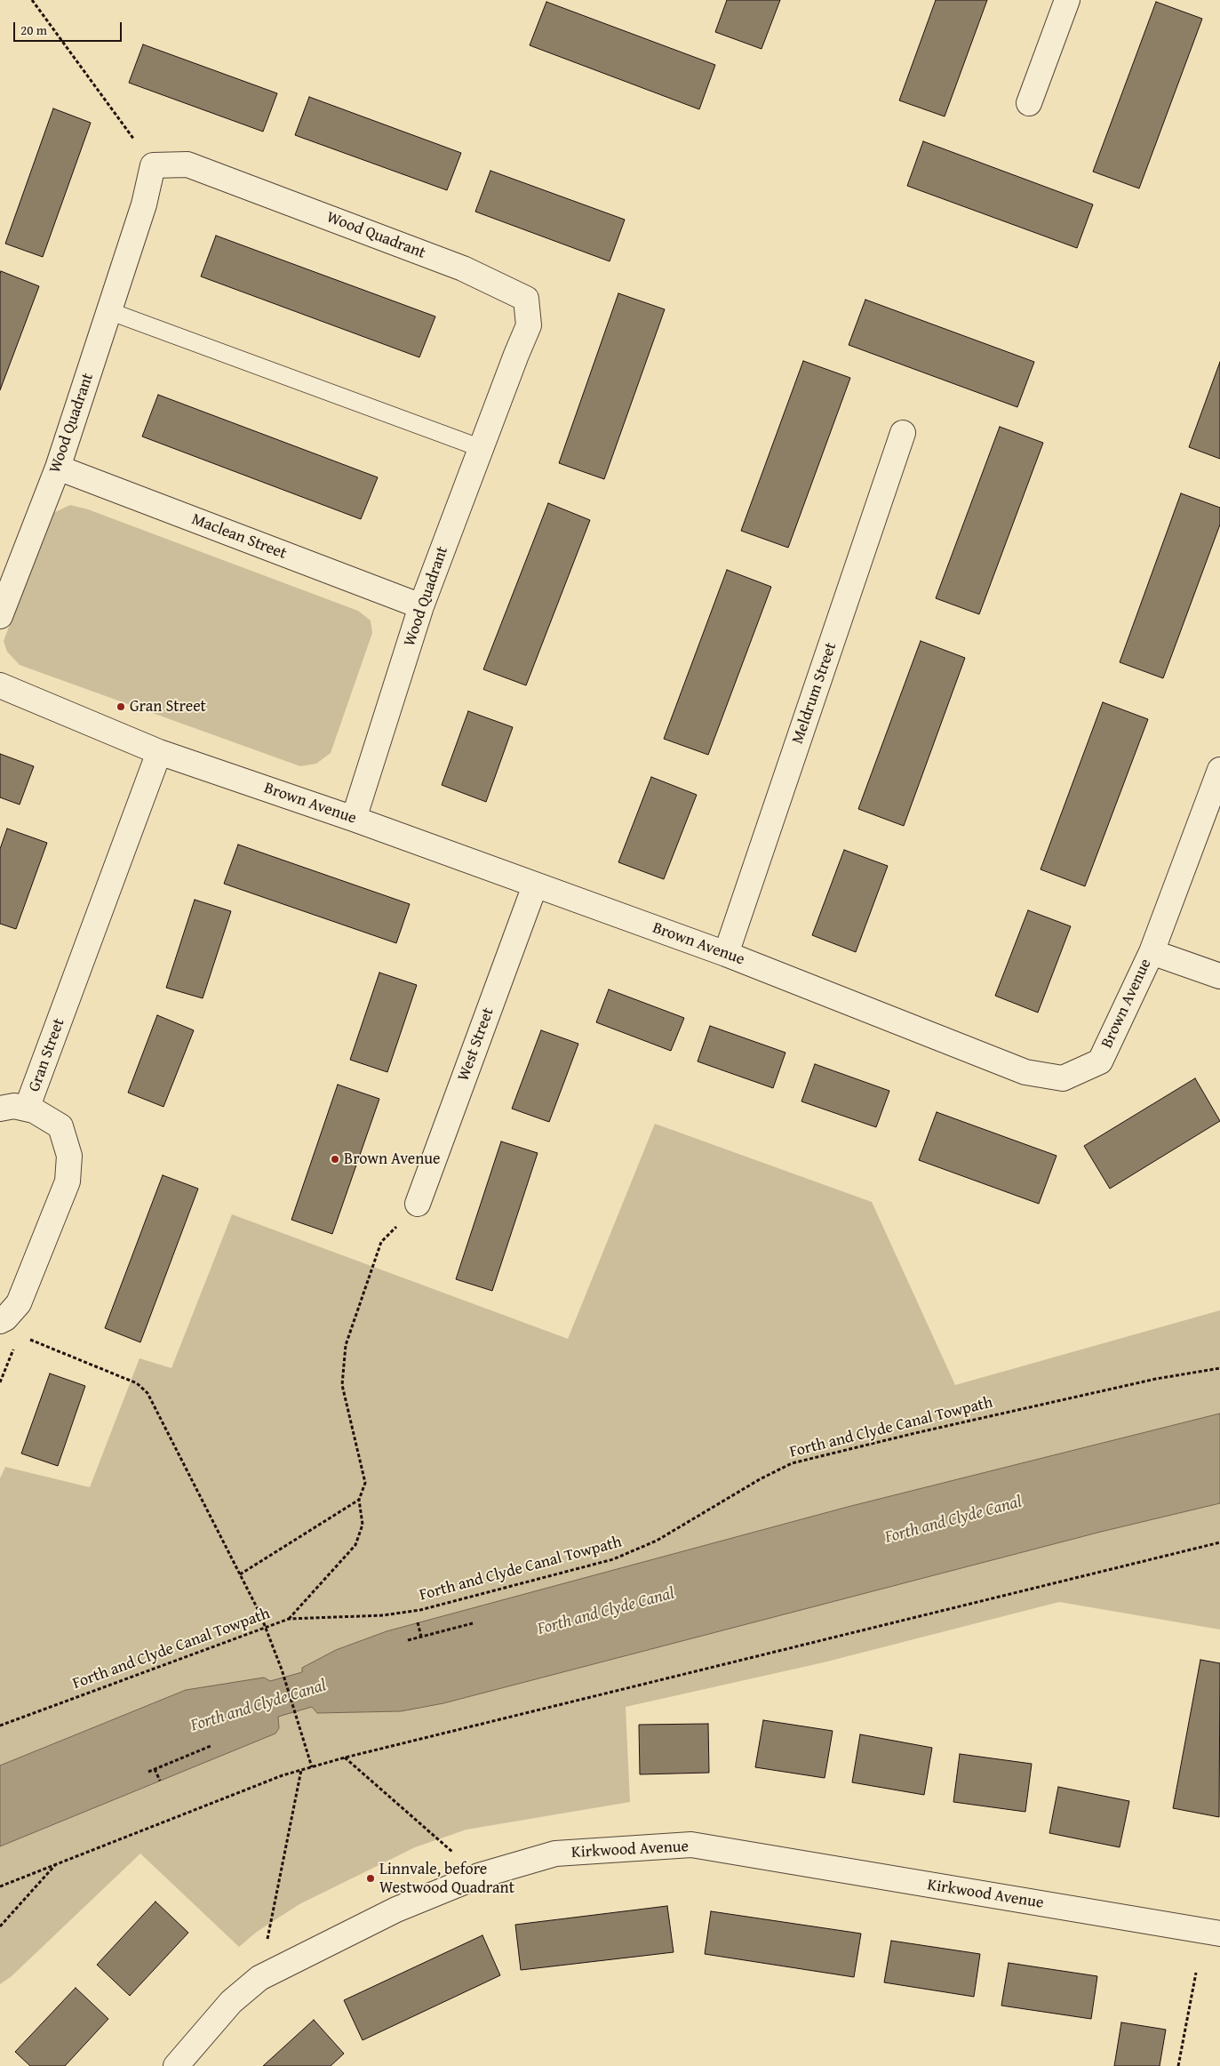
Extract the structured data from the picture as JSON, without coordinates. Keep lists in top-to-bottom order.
{
  "streets": {
    "street": [
      "Wood Quadrant",
      "Maclean Street",
      "Meldrum Street",
      "Brown Avenue",
      "West Street",
      "Gran Street",
      "Kirkwood Avenue"
    ],
    "path": ["Forth and Clyde Canal Towpath"]
  },
  "crossings": [
    ["Wood Quadrant", "Maclean Street"],
    ["Wood Quadrant", "Brown Avenue"],
    ["Meldrum Street", "Brown Avenue"],
    ["Brown Avenue", "West Street"],
    ["Brown Avenue", "Gran Street"]
  ],
  "water": ["Forth and Clyde Canal"],
  "places": ["Gran Street", "Brown Avenue", "Linnvale, before Westwood Quadrant"],
  "scale_bar": "20 m"
}
